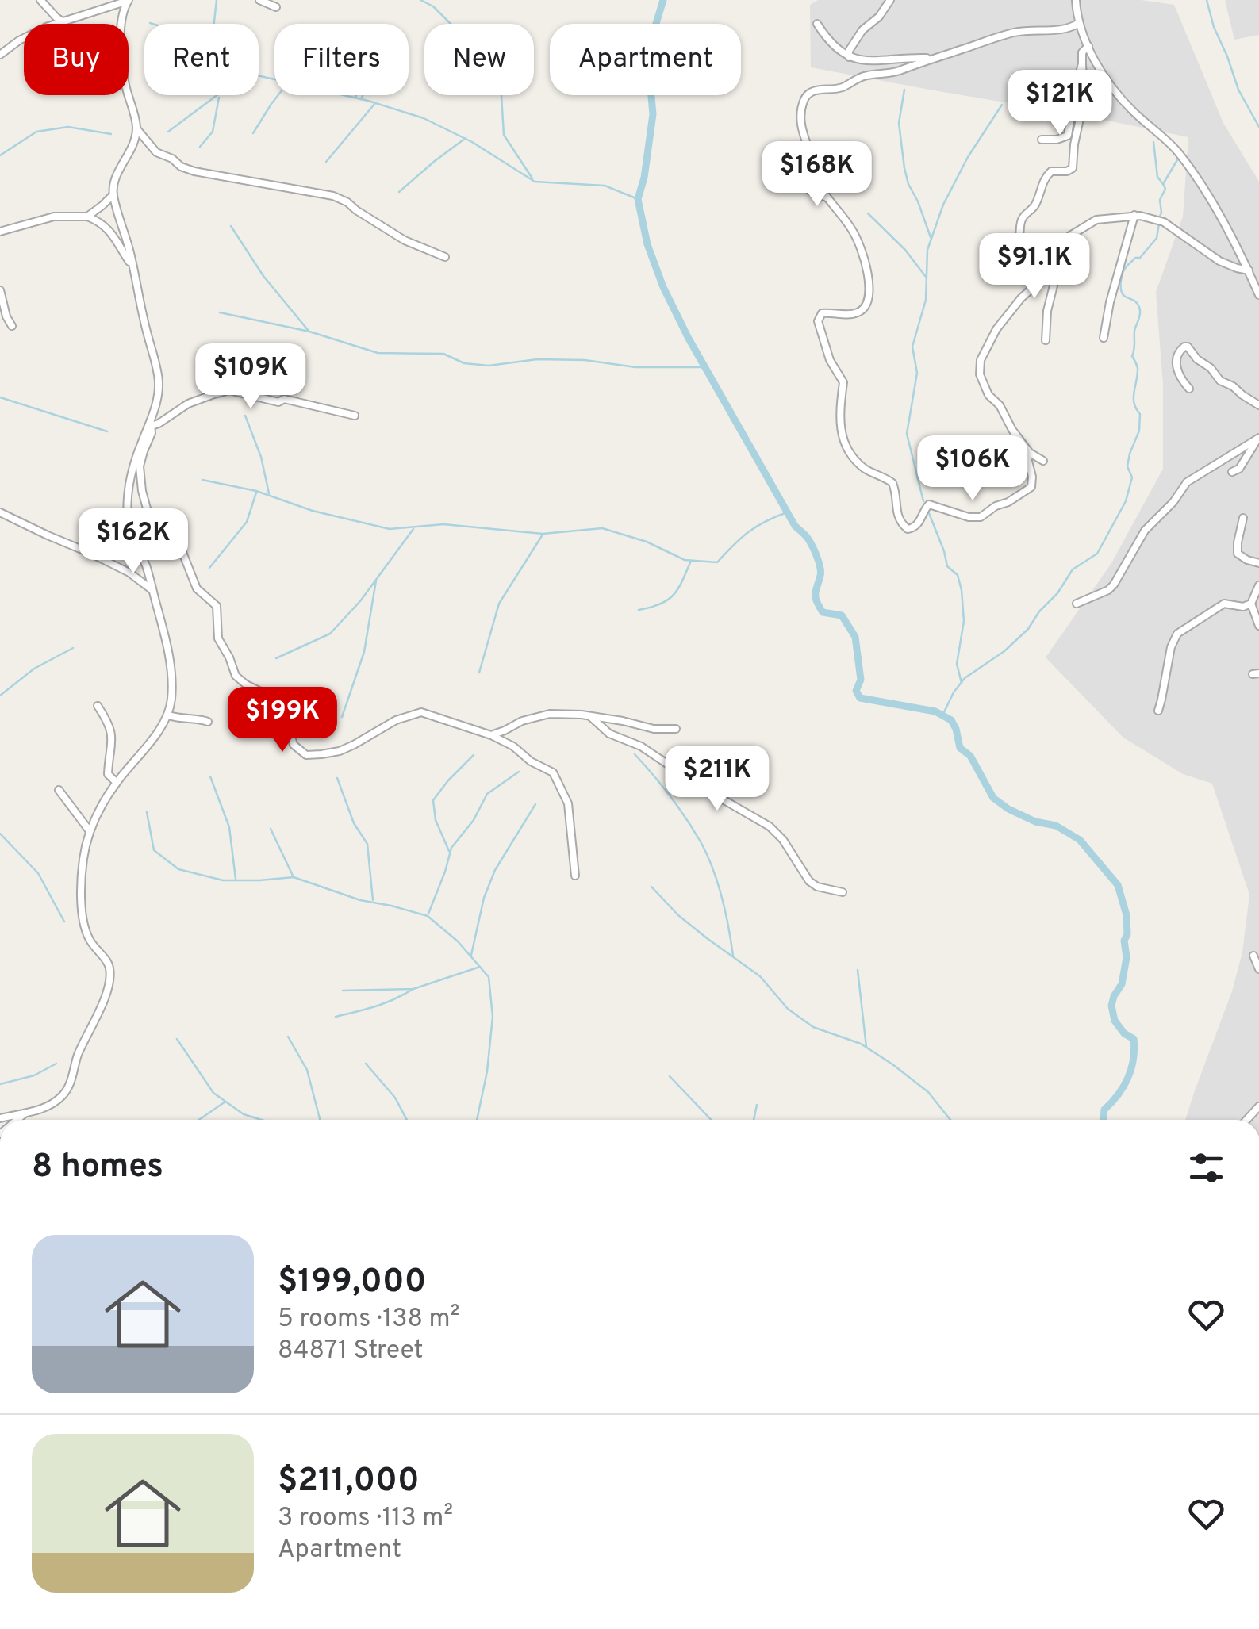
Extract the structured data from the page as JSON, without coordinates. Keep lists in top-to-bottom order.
{
  "page": {
    "chip": [
      "Buy",
      "Rent",
      "Filters",
      "New",
      "Apartment"
    ],
    "price": [
      "$121K",
      "$168K",
      "$91.1K",
      "$109K",
      "$106K",
      "$162K",
      "$199K",
      "$211K"
    ],
    "heading": "8 homes",
    "list": [
      {
        "name": "$199,000",
        "note": "5 rooms · 138 m² · 84871 Street"
      },
      {
        "name": "$211,000",
        "note": "3 rooms · 113 m² · Apartment"
      }
    ]
  }
}
